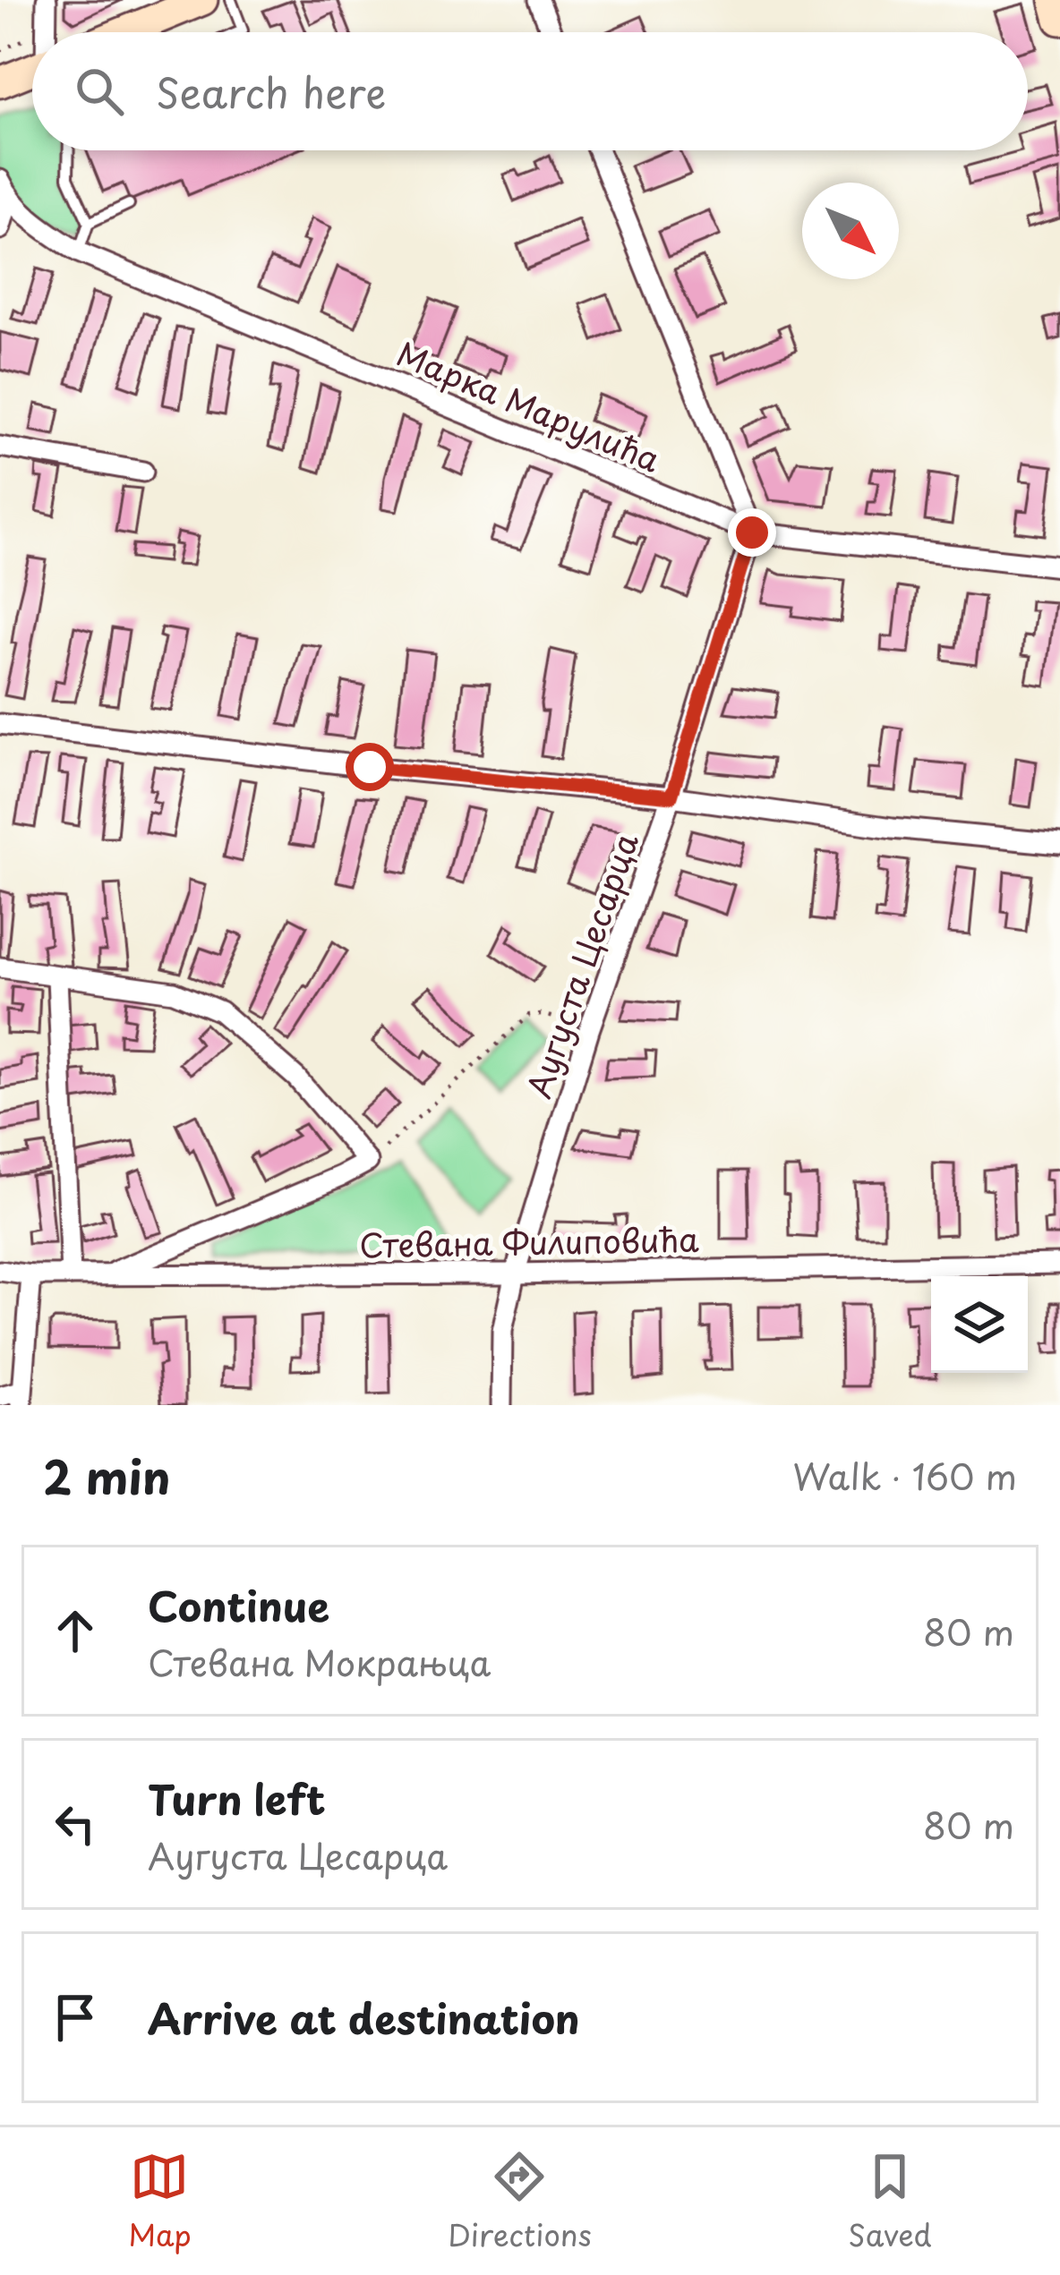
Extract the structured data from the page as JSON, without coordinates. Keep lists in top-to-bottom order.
{
  "streets": {
    "street": ["Марка Марулића", "Аугуста Цесарца", "Стевана Филиповића"]
  },
  "crossings": [
    ["Марка Марулића", "Аугуста Цесарца"],
    ["Аугуста Цесарца", "Стевана Филиповића"]
  ],
  "north": "bottom right",
  "page": {
    "search": "Search here",
    "heading": ["2 min", "Walk · 160 m"],
    "list": [
      ["Continue", "Стевана Мокрањца", "80 m"],
      ["Turn left", "Аугуста Цесарца", "80 m"],
      "Arrive at destination"
    ],
    "nav": ["Map", "Directions", "Saved"]
  }
}
